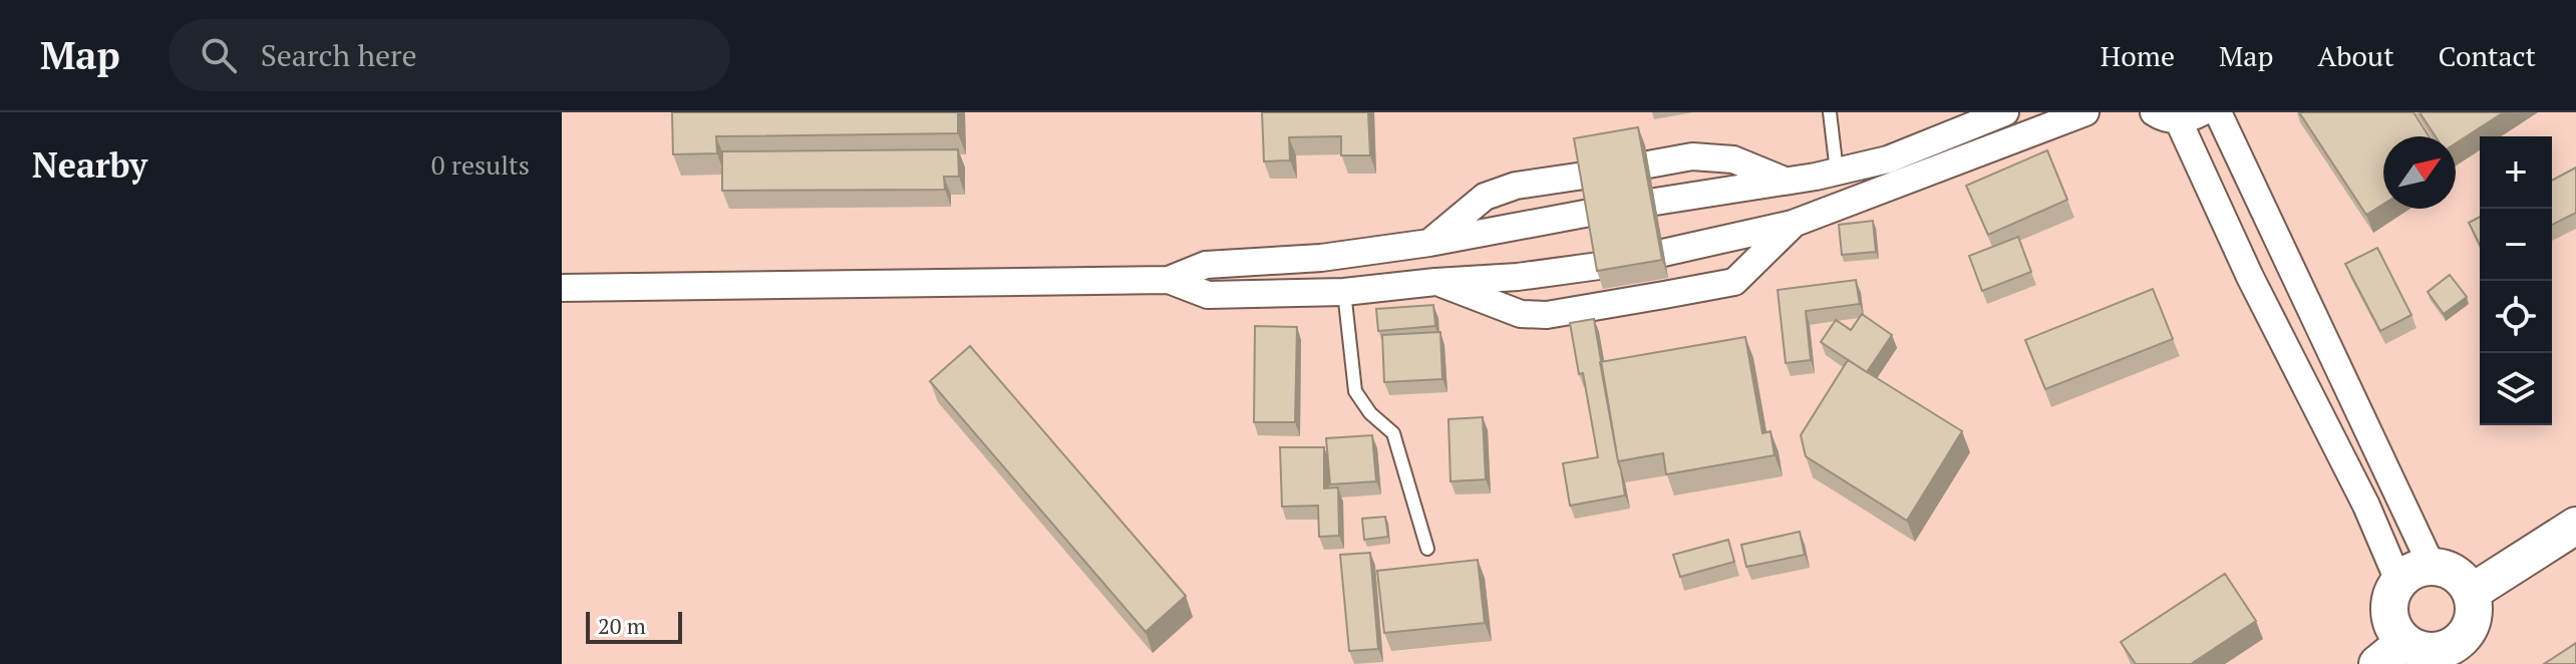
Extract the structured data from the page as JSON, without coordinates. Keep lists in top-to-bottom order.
{
  "scale_bar": "20 m",
  "north": "top right",
  "page": {
    "header": "Map",
    "search": "Search here",
    "nav": [
      "Home",
      "Map",
      "About",
      "Contact"
    ],
    "heading": ["Nearby", "0 results"],
    "map_buttons": ["+", "−"],
    "scale": "20 m"
  }
}
